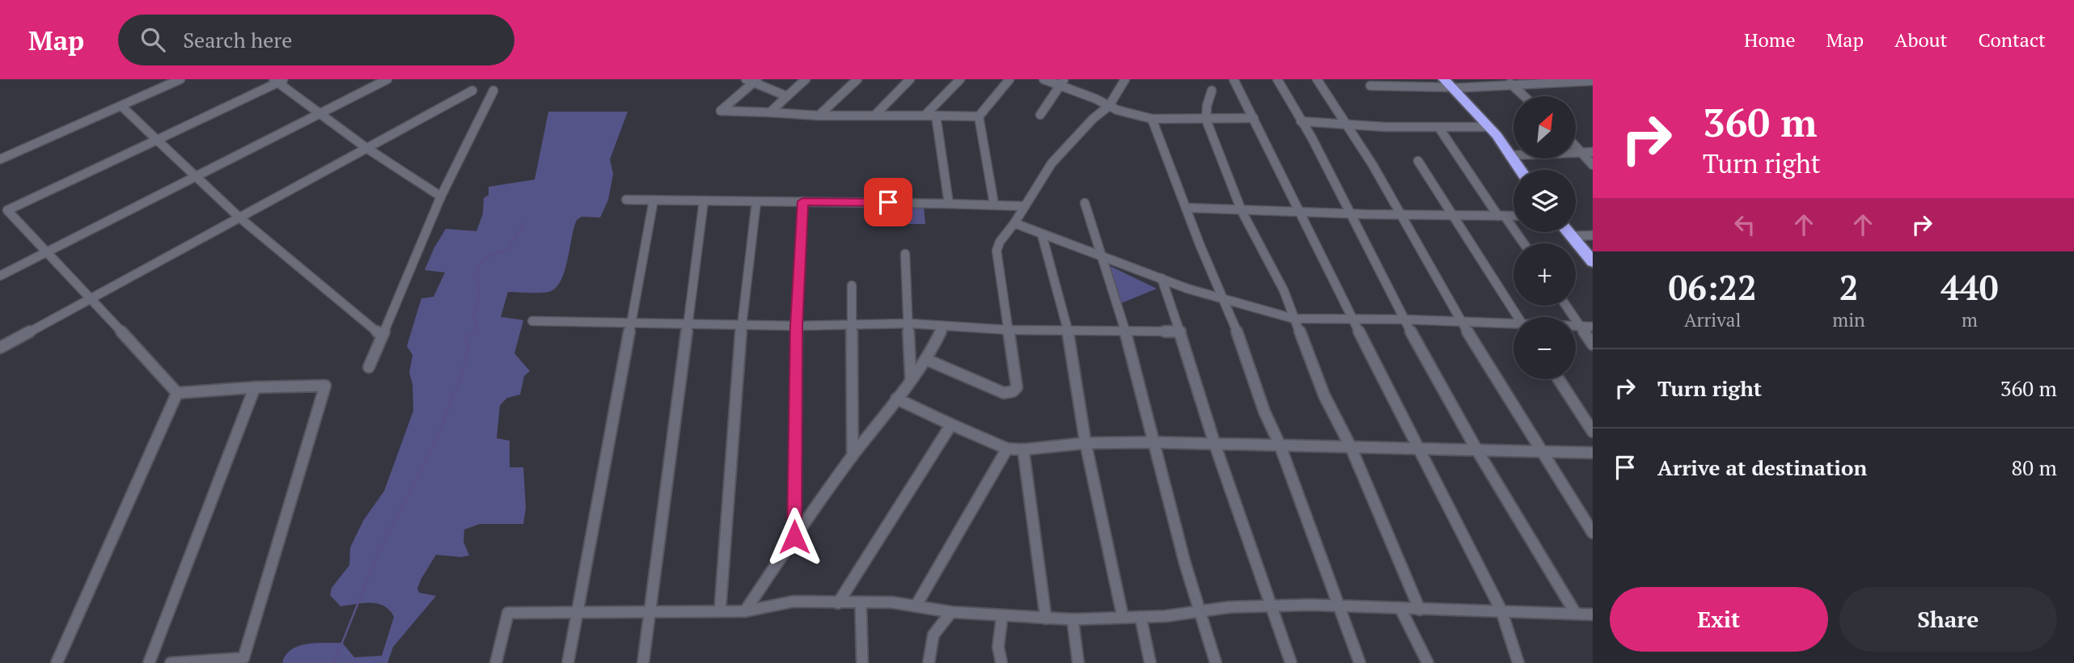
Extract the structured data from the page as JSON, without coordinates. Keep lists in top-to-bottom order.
{
  "north": "top right",
  "page": {
    "header": "Map",
    "search": "Search here",
    "nav": [
      "Home",
      "Map",
      "About",
      "Contact"
    ],
    "turn": ["360 m", "Turn right"],
    "map_buttons": ["+", "−"],
    "eta": [
      "06:22",
      "Arrival",
      "2",
      "min",
      "440",
      "m"
    ],
    "list": [
      {
        "name": "Turn right",
        "value": "360 m"
      },
      {
        "name": "Arrive at destination",
        "value": "80 m"
      }
    ],
    "buttons": ["Exit", "Share"]
  }
}
